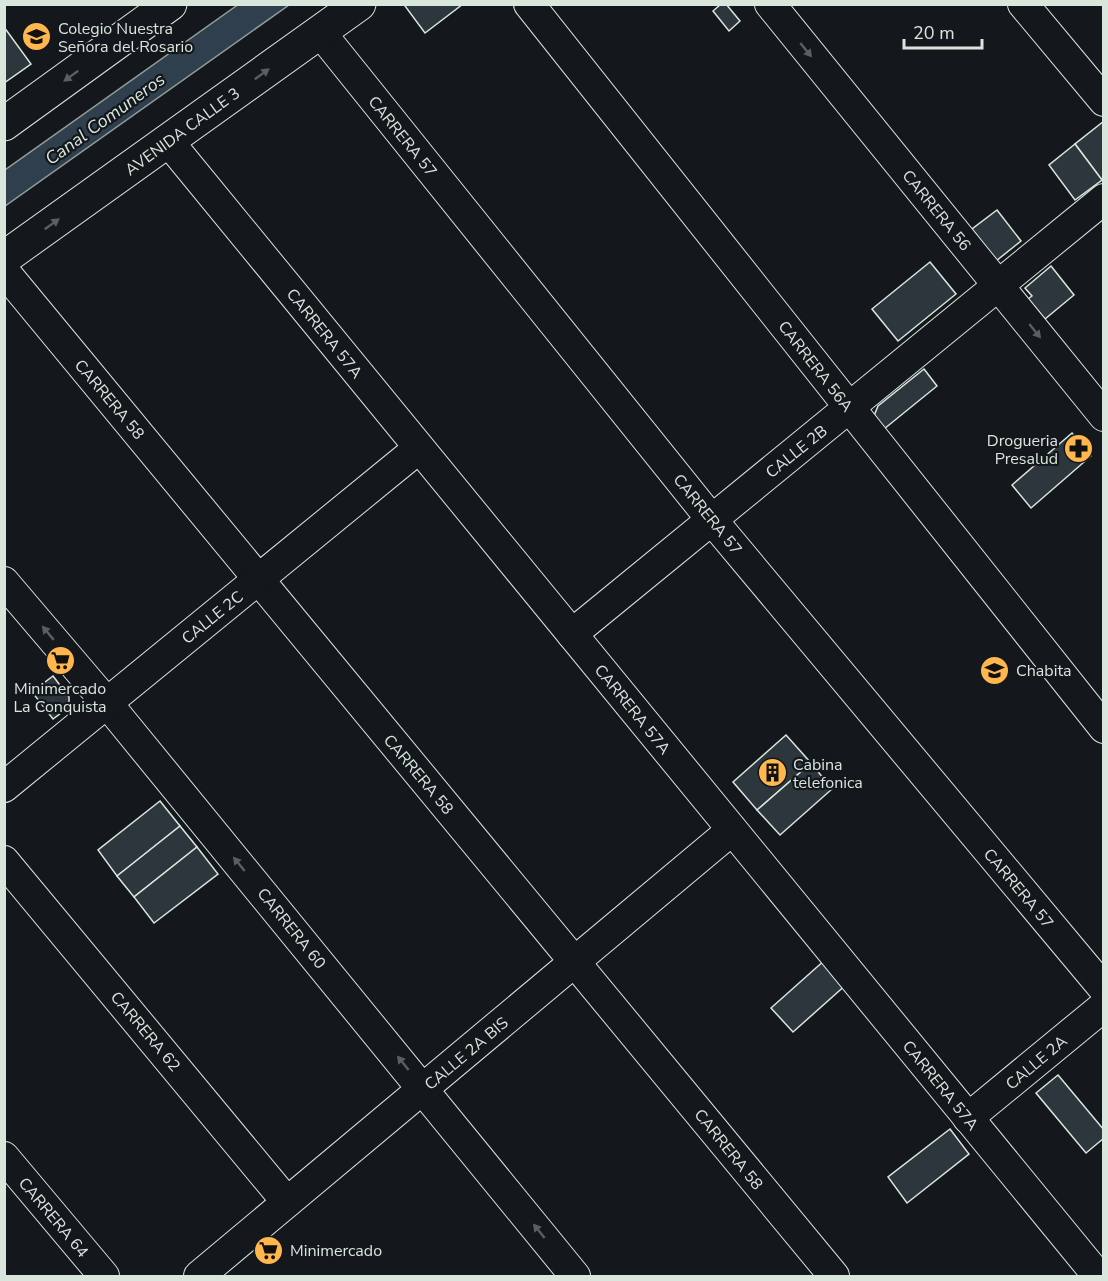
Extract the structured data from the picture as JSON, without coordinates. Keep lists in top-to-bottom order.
{
  "streets": {
    "main road": ["AVENIDA CALLE 3"],
    "street": [
      "CARRERA 57",
      "CARRERA 56",
      "CARRERA 57A",
      "CARRERA 56A",
      "CARRERA 58",
      "CALLE 2B",
      "CALLE 2C",
      "CARRERA 60",
      "CARRERA 62",
      "CALLE 2A BIS",
      "CALLE 2A",
      "CARRERA 64"
    ]
  },
  "crossings": [
    ["AVENIDA CALLE 3", "CARRERA 57"],
    ["AVENIDA CALLE 3", "CARRERA 57A"],
    ["CARRERA 57", "CALLE 2B"],
    ["CARRERA 56", "CALLE 2B"],
    ["CARRERA 57A", "CALLE 2B"],
    ["CARRERA 57A", "CALLE 2C"],
    ["CARRERA 57A", "CALLE 2A BIS"],
    ["CARRERA 57A", "CALLE 2A"],
    ["CARRERA 56A", "CALLE 2B"],
    ["CARRERA 58", "CALLE 2C"],
    ["CARRERA 58", "CALLE 2A BIS"],
    ["CALLE 2C", "CARRERA 60"],
    ["CARRERA 60", "CALLE 2A BIS"],
    ["CARRERA 62", "CALLE 2A BIS"]
  ],
  "one_way": ["CARRERA 56", "CARRERA 60"],
  "water": ["Canal Comuneros"],
  "places": {
    "school or university": ["Colegio Nuestra Señora del Rosario", "Chabita"],
    "pharmacy": ["Drogueria Presalud"],
    "supermarket": ["Minimercado La Conquista", "Minimercado"],
    "building": ["Cabina telefonica"]
  },
  "scale_bar": "20 m"
}
